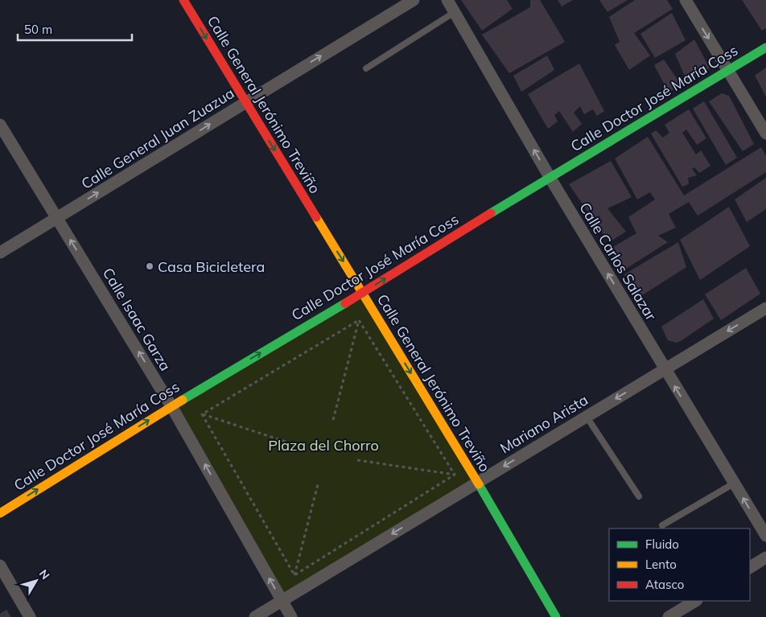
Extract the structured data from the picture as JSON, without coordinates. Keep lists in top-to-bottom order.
{
  "streets": {
    "street": [
      "Calle Doctor José María Coss",
      "Calle General Jerónimo Treviño",
      "Calle General Juan Zuazua",
      "Calle Carlos Salazar",
      "Calle Isaac Garza",
      "Mariano Arista"
    ]
  },
  "crossings": [
    ["Calle Doctor José María Coss", "Calle General Jerónimo Treviño"],
    ["Calle Doctor José María Coss", "Calle Carlos Salazar"],
    ["Calle Doctor José María Coss", "Calle Isaac Garza"],
    ["Calle General Jerónimo Treviño", "Calle General Juan Zuazua"],
    ["Calle General Jerónimo Treviño", "Mariano Arista"],
    ["Calle General Juan Zuazua", "Calle Isaac Garza"],
    ["Calle Carlos Salazar", "Mariano Arista"],
    ["Calle Isaac Garza", "Mariano Arista"]
  ],
  "one_way": [
    "Calle Doctor José María Coss",
    "Calle General Jerónimo Treviño",
    "Calle General Juan Zuazua",
    "Calle Carlos Salazar",
    "Calle Isaac Garza",
    "Mariano Arista"
  ],
  "parks": ["Plaza del Chorro"],
  "places": ["Casa Bicicletera"],
  "legend": ["Fluido", "Lento", "Atasco"],
  "scale_bar": "50 m",
  "north": "top right"
}
